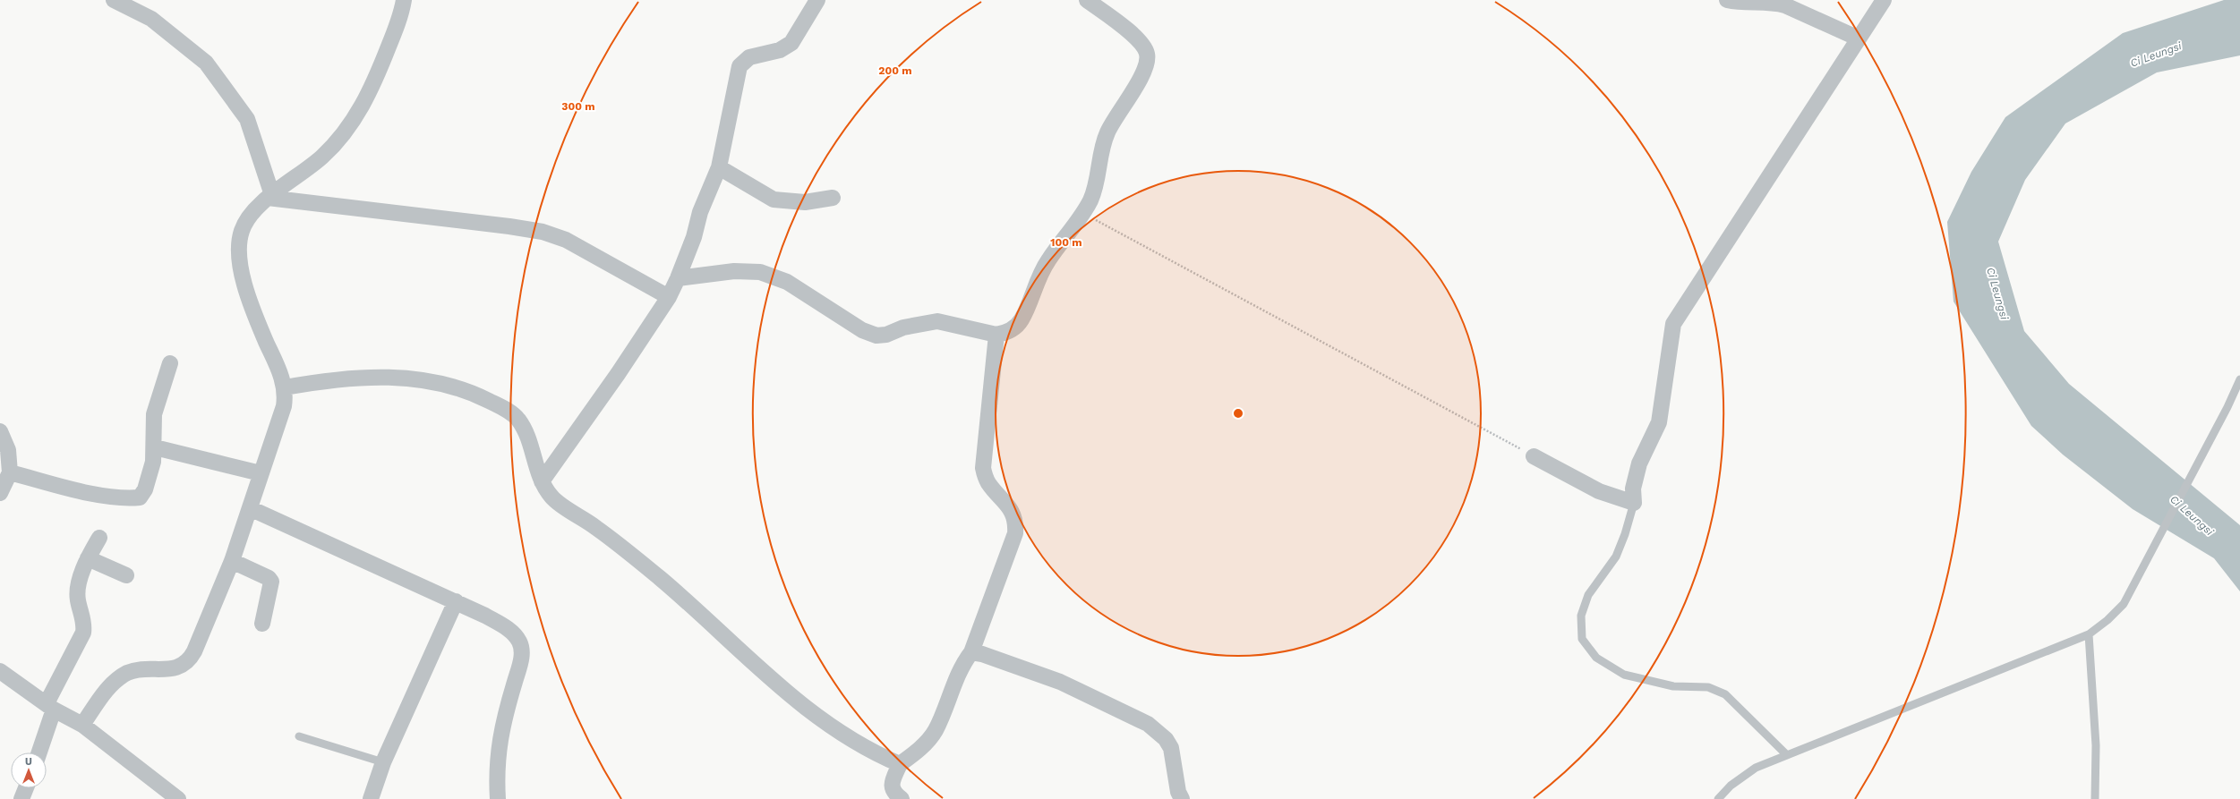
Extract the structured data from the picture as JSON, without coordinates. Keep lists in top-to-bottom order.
{
  "water": ["Ci Leungsi"],
  "north": "top",
  "rings": ["200 m", "300 m", "100 m"]
}
